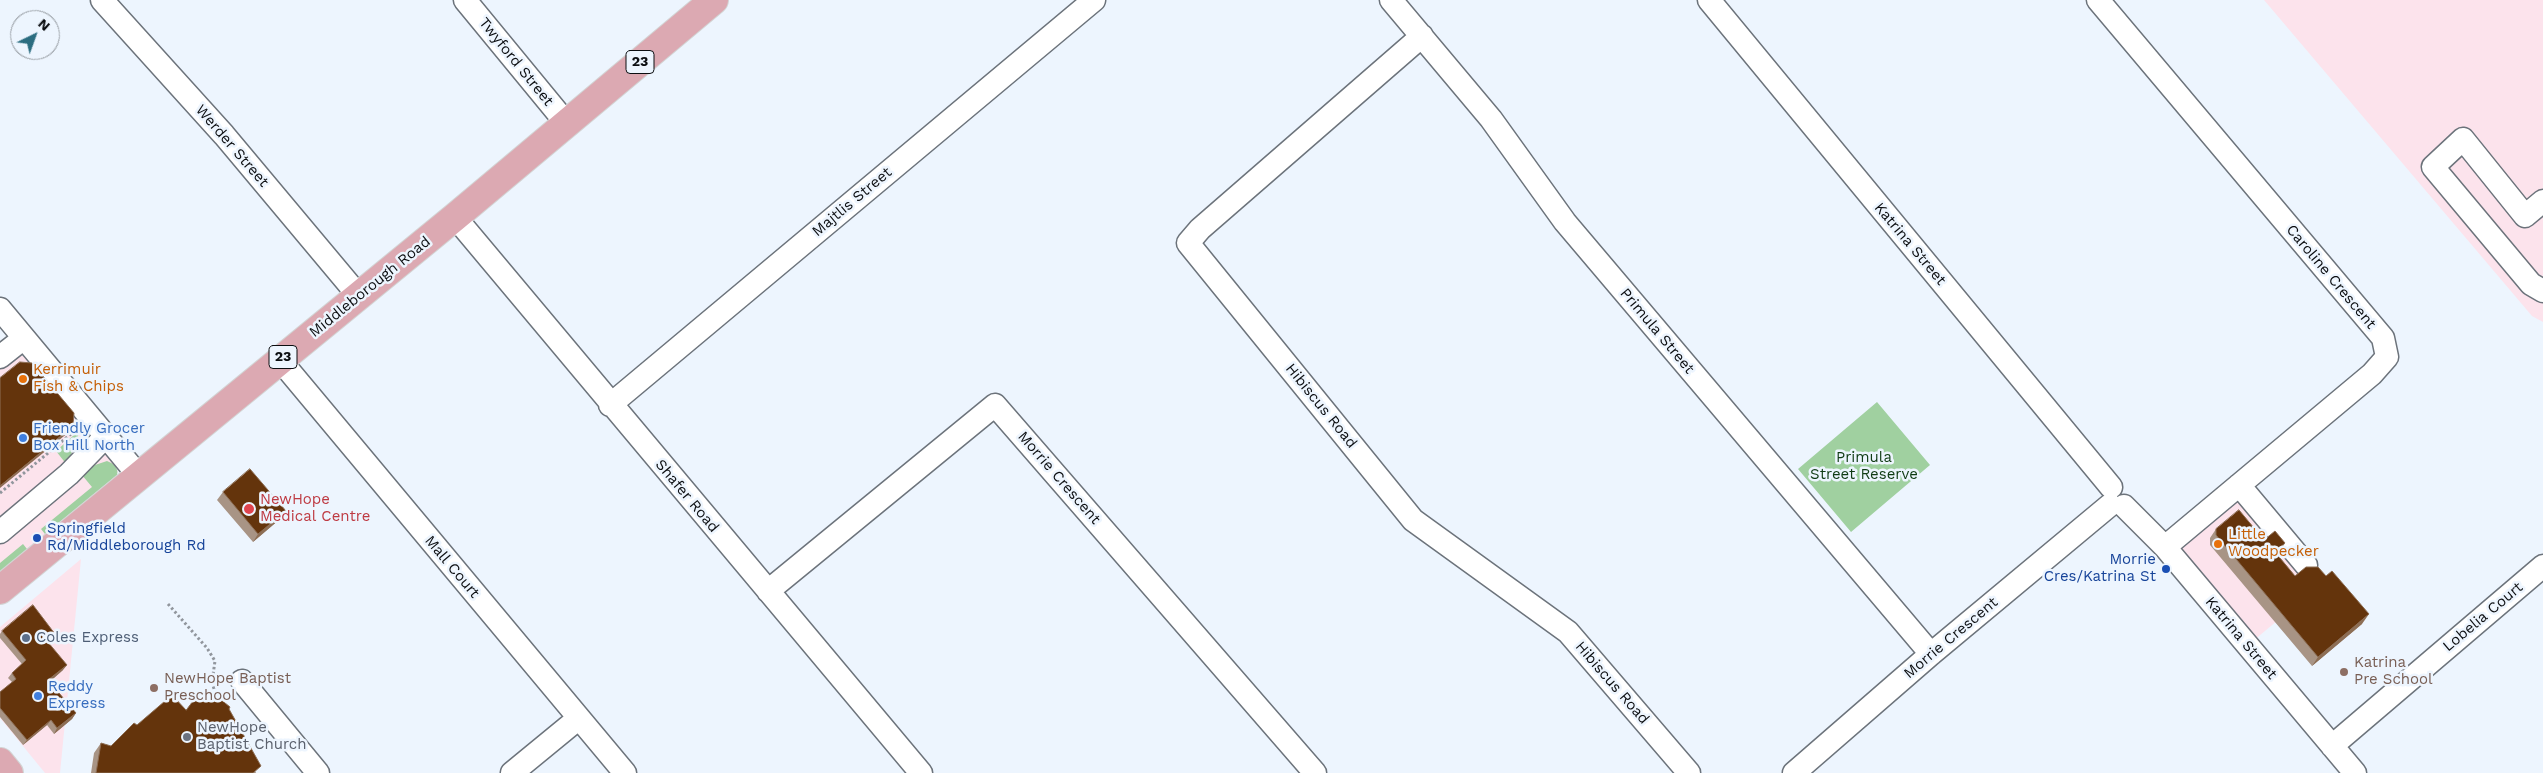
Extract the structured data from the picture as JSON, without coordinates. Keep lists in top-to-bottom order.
{
  "streets": {
    "main road": ["23", "Middleborough Road"],
    "street": [
      "Twyford Street",
      "Werder Street",
      "Majtlis Street",
      "Katrina Street",
      "Caroline Crescent",
      "Primula Street",
      "Hibiscus Road",
      "Morrie Crescent",
      "Shafer Road",
      "Mall Court",
      "Lobelia Court"
    ]
  },
  "crossings": [
    ["Twyford Street", "Middleborough Road"],
    ["Werder Street", "Middleborough Road"],
    ["Majtlis Street", "Shafer Road"],
    ["Katrina Street", "Caroline Crescent"],
    ["Katrina Street", "Morrie Crescent"],
    ["Katrina Street", "Lobelia Court"],
    ["Middleborough Road", "Shafer Road"],
    ["Middleborough Road", "Mall Court"],
    ["Primula Street", "Hibiscus Road"],
    ["Primula Street", "Morrie Crescent"],
    ["Morrie Crescent", "Shafer Road"]
  ],
  "parks": ["Primula Street Reserve"],
  "places": [
    "Kerrimuir Fish & Chips",
    "Friendly Grocer Box Hill North",
    "NewHope Medical Centre",
    "Springfield Rd/Middleborough Rd",
    "Little Woodpecker",
    "Morrie Cres/Katrina St",
    "Coles Express",
    "Katrina Pre School",
    "NewHope Baptist Preschool",
    "Reddy Express",
    "NewHope Baptist Church"
  ],
  "north": "top right"
}
